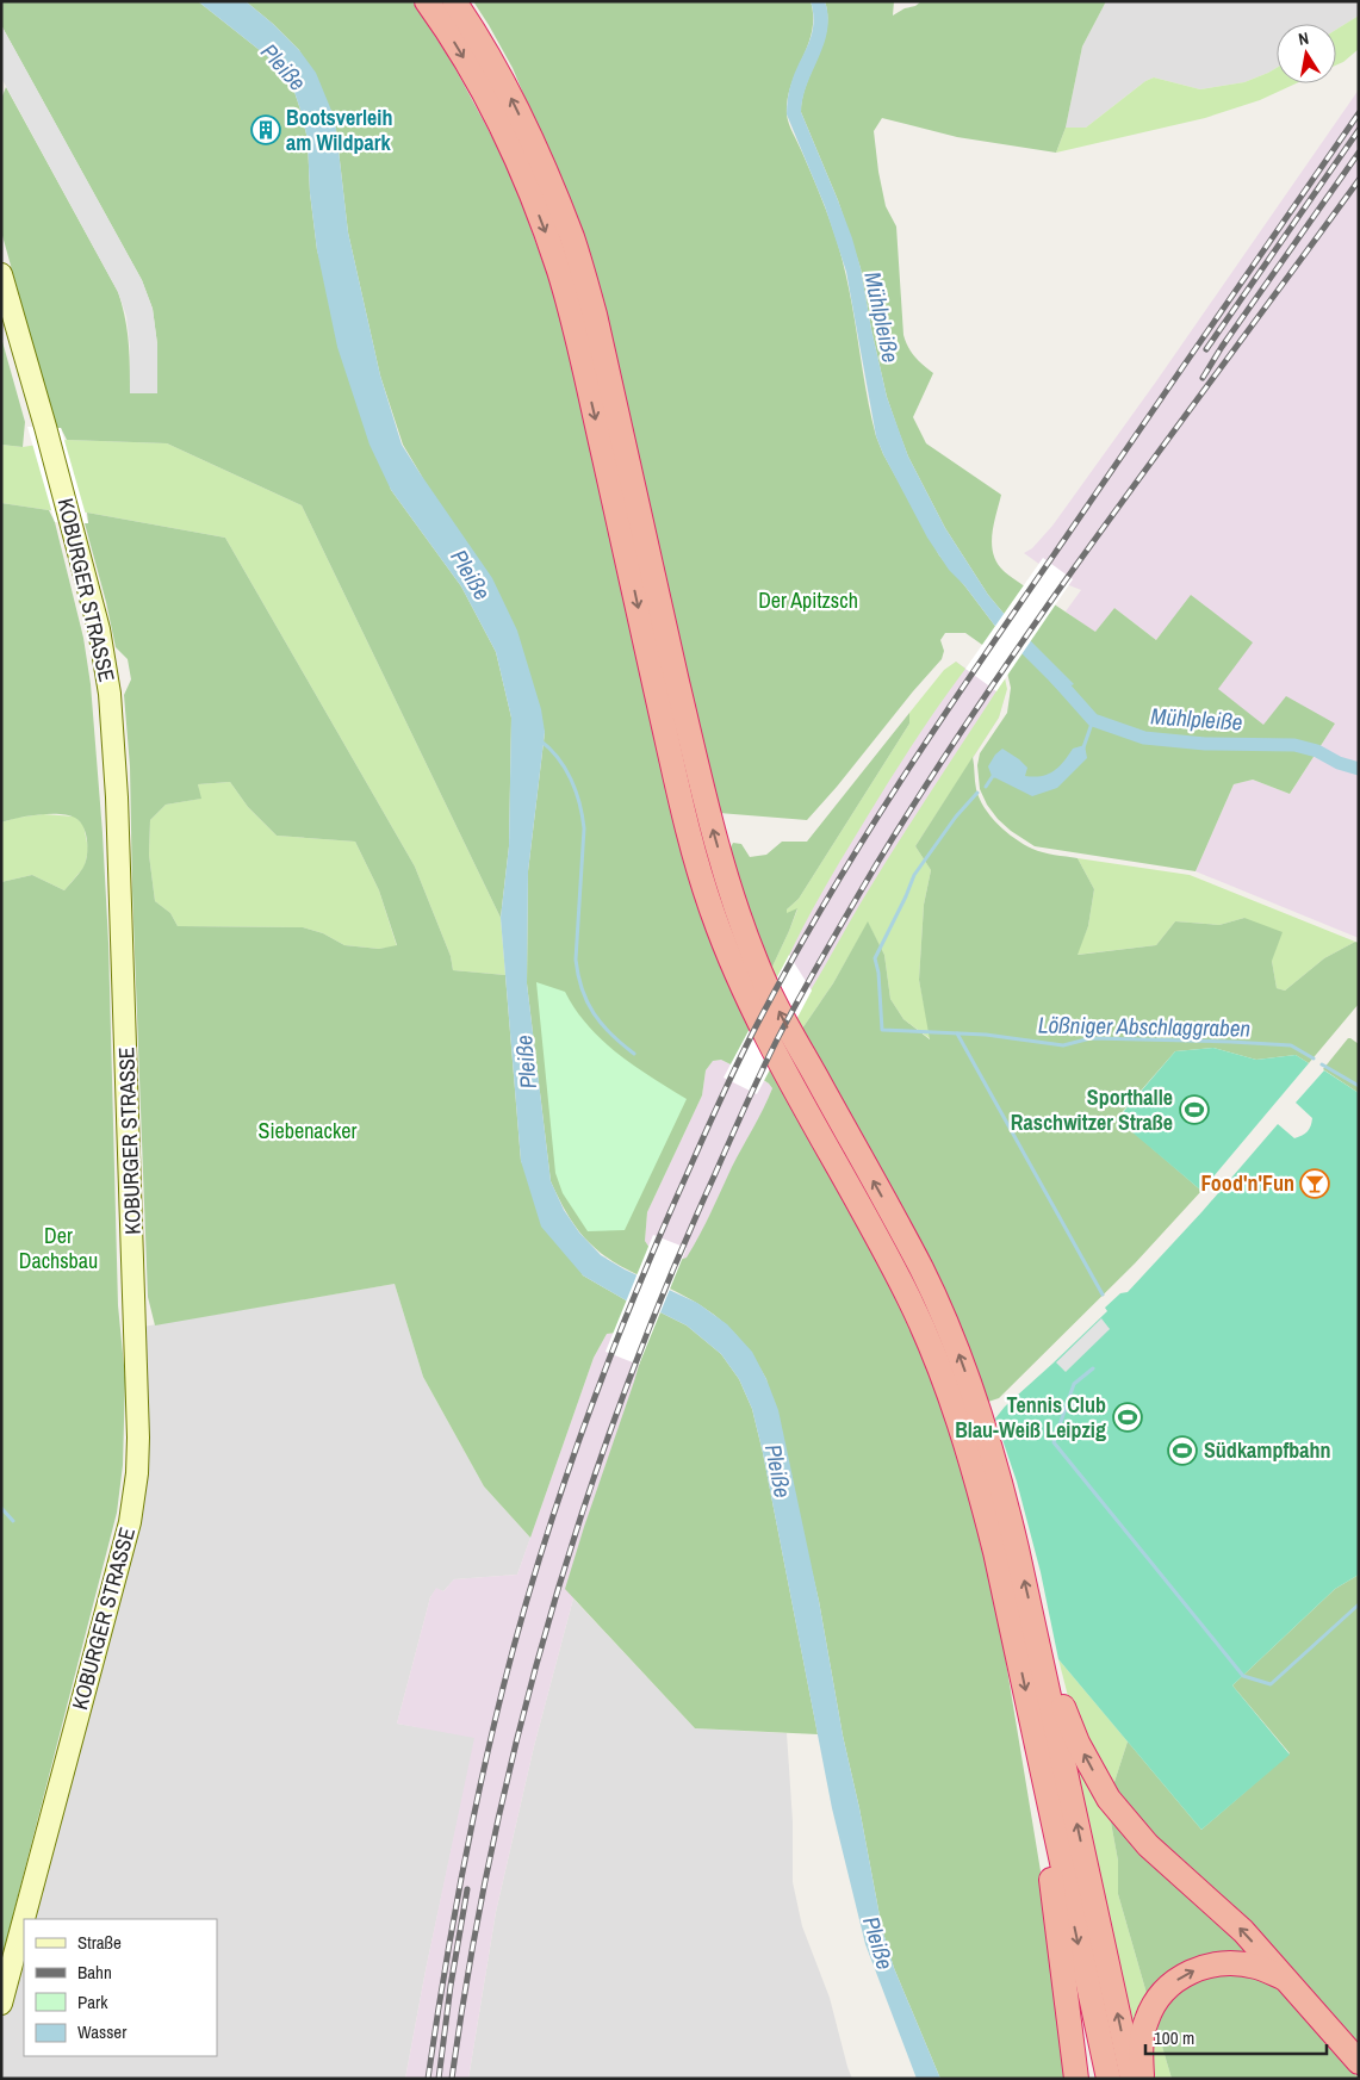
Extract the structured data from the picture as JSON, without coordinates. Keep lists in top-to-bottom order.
{
  "streets": {
    "main road": ["KOBURGER STRASSE"]
  },
  "water": ["Pleiße", "Mühlpleiße", "Lößniger Abschlaggraben"],
  "parks": ["Der Apitzsch", "Siebenacker", "Der Dachsbau"],
  "places": {
    "building": ["Bootsverleih am Wildpark"],
    "sports": ["Sporthalle Raschwitzer Straße", "Tennis Club Blau-Weiß Leipzig", "Südkampfbahn"],
    "bar": ["Food'n'Fun"]
  },
  "legend": [
    "Straße",
    "Bahn",
    "Park",
    "Wasser"
  ],
  "scale_bar": "100 m",
  "north": "top"
}
